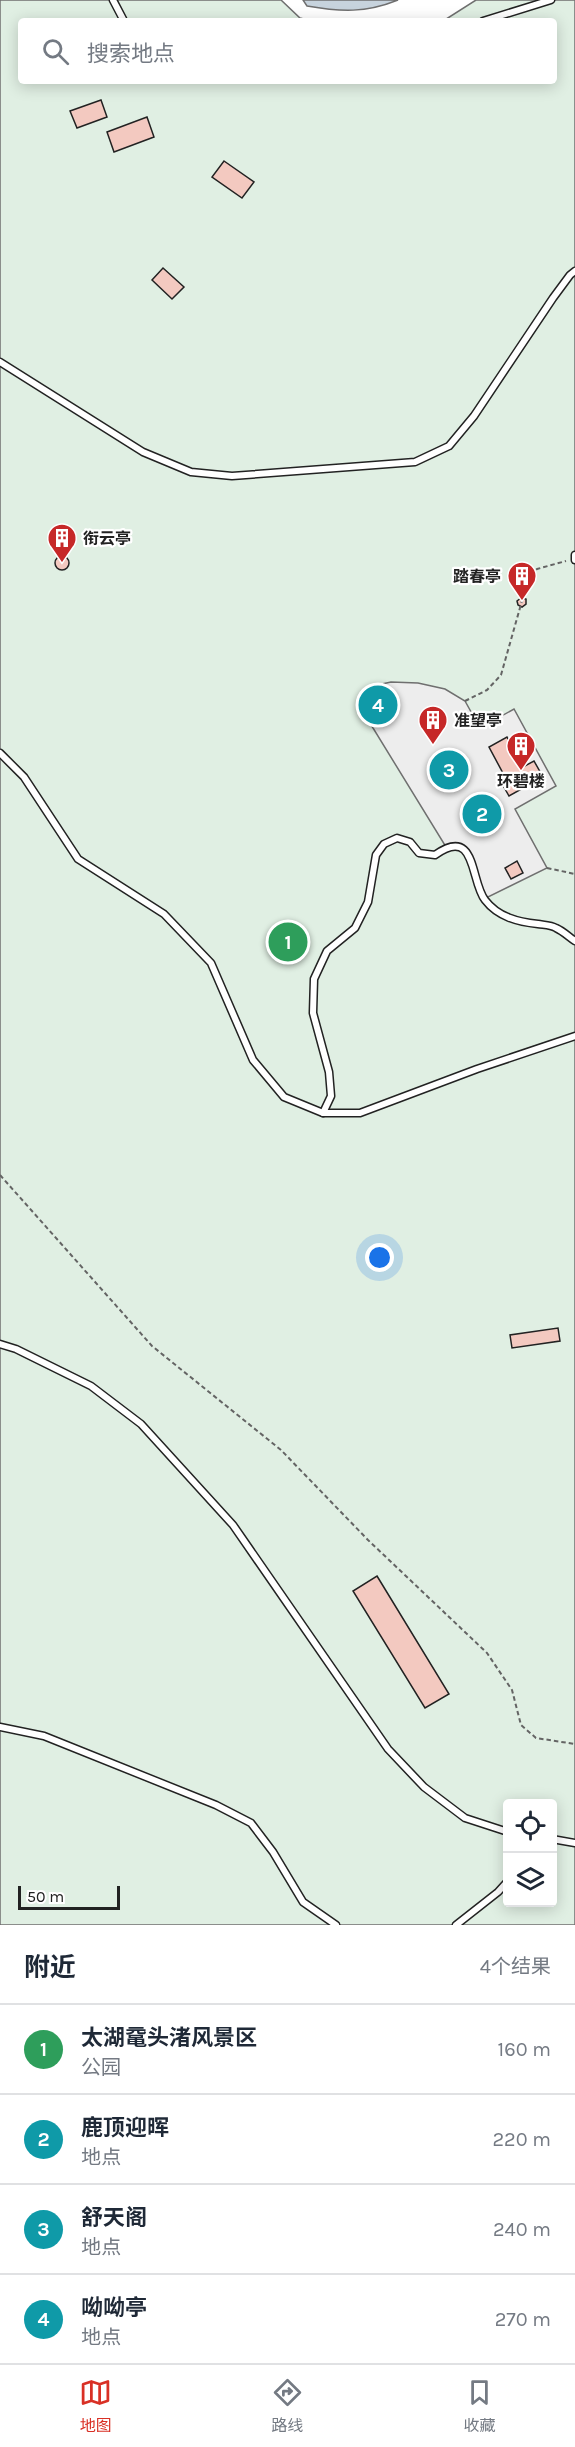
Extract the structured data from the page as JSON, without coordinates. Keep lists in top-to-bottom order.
{
  "places": {
    "building": [
      "衔云亭",
      "踏春亭",
      "准望亭",
      "环碧楼"
    ]
  },
  "scale_bar": "50 m",
  "page": {
    "search": "搜索地点",
    "pins": [
      "4",
      "3",
      "2",
      "1"
    ],
    "scale": "50 m",
    "heading": ["附近", "4个结果"],
    "list": [
      {
        "mark": "1",
        "name": "太湖鼋头渚风景区",
        "note": "公园",
        "value": "160 m"
      },
      {
        "mark": "2",
        "name": "鹿顶迎晖",
        "note": "地点",
        "value": "220 m"
      },
      {
        "mark": "3",
        "name": "舒天阁",
        "note": "地点",
        "value": "240 m"
      },
      {
        "mark": "4",
        "name": "呦呦亭",
        "note": "地点",
        "value": "270 m"
      }
    ],
    "nav": ["地图", "路线", "收藏"]
  }
}
